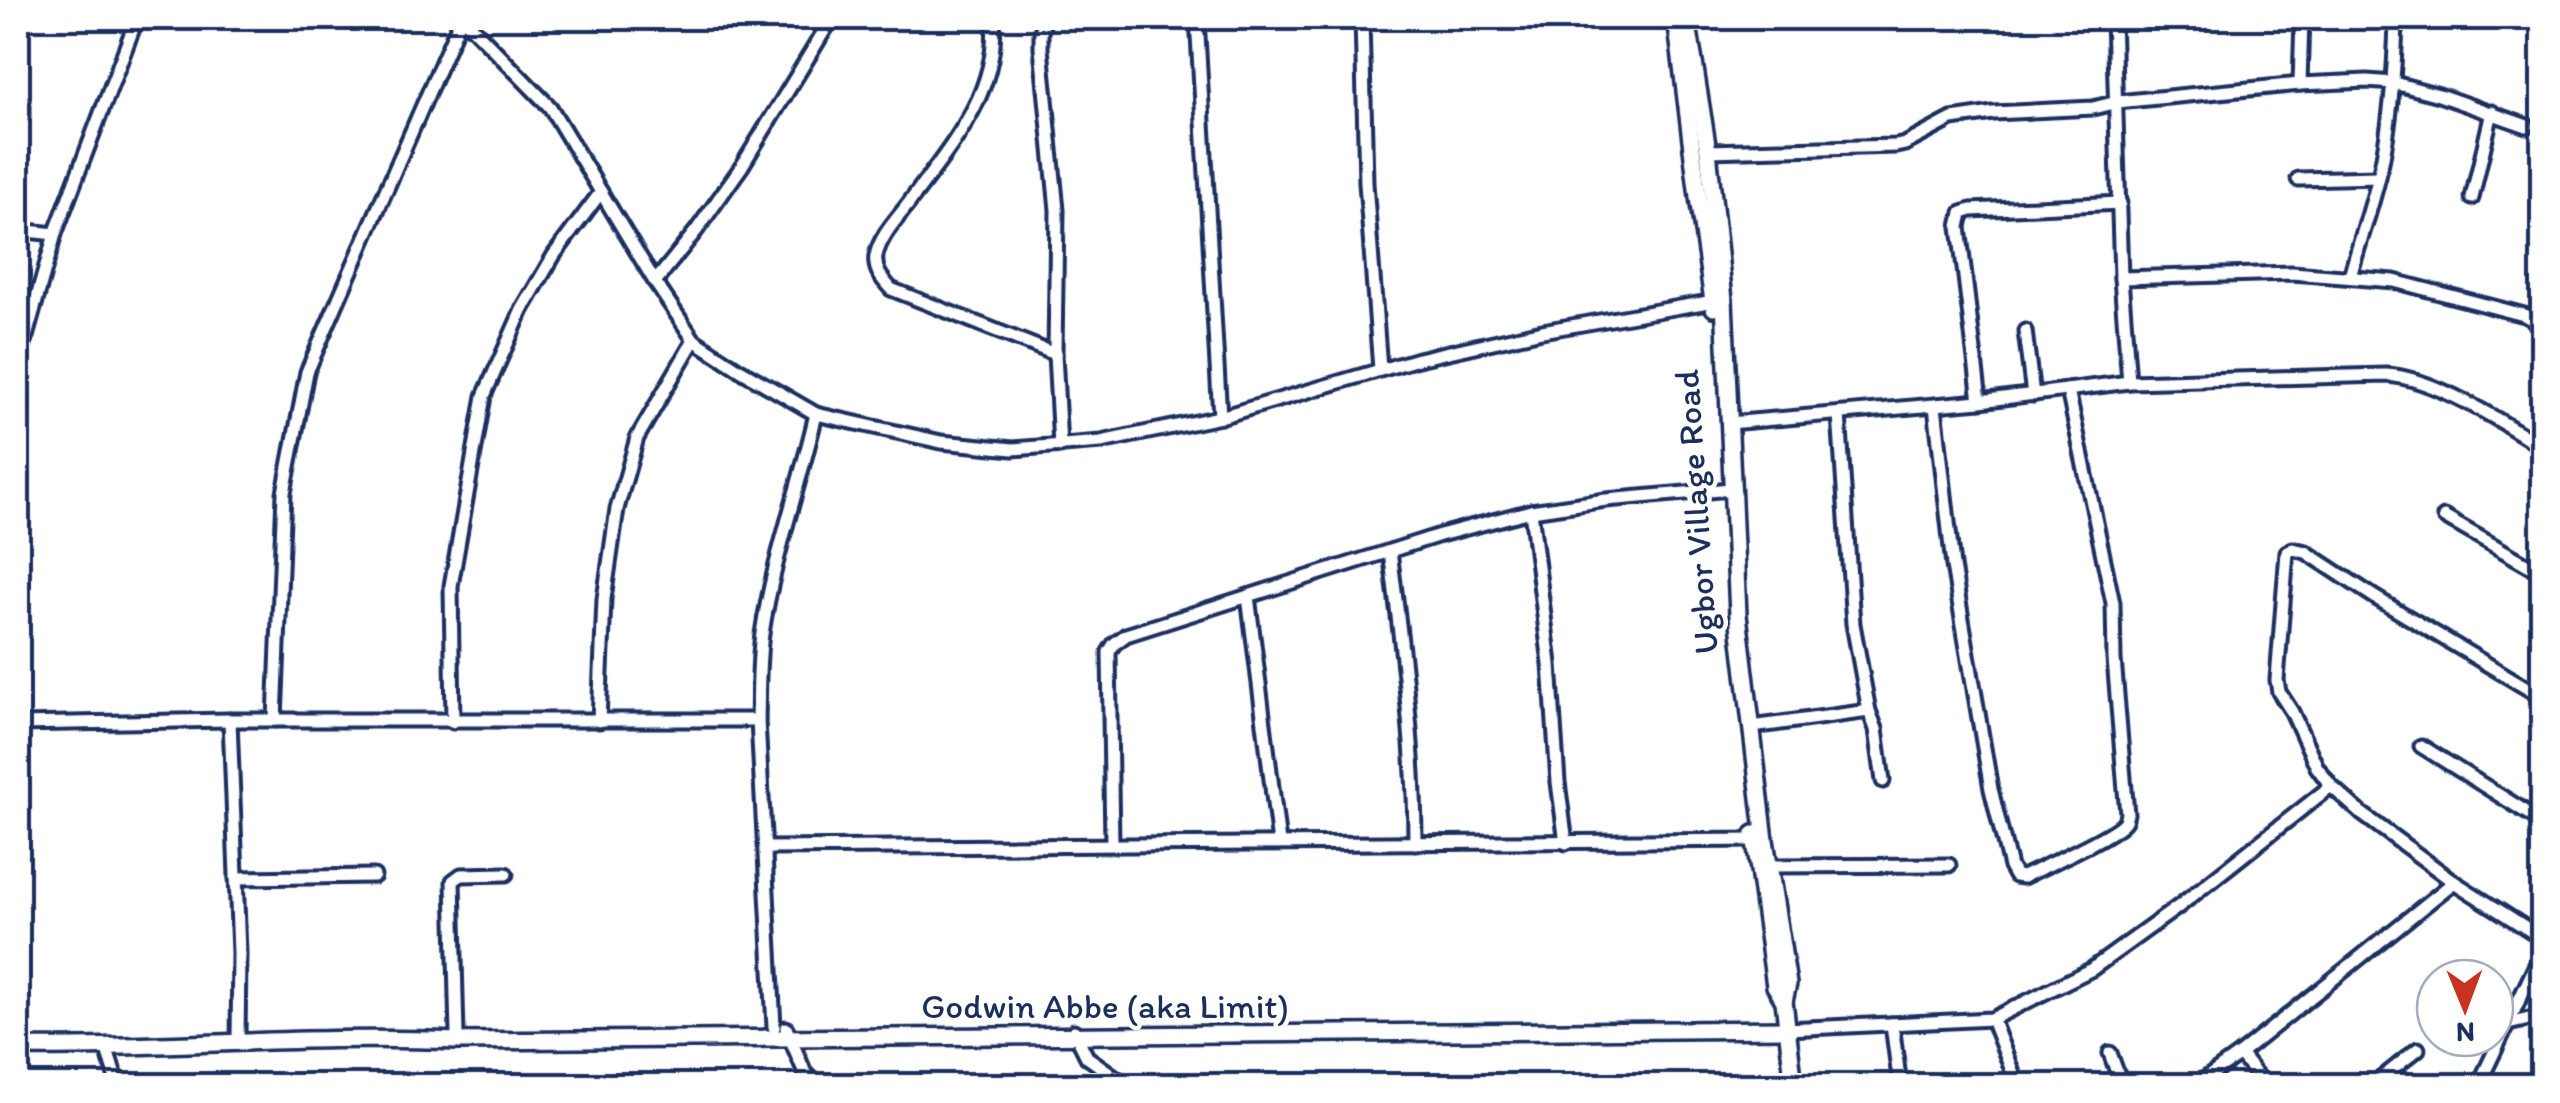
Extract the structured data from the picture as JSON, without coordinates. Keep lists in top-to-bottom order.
{
  "streets": {
    "street": ["Ugbor Village Road", "Godwin Abbe (aka Limit)"]
  },
  "crossings": [
    ["Ugbor Village Road", "Godwin Abbe (aka Limit)"]
  ],
  "north": "bottom"
}
